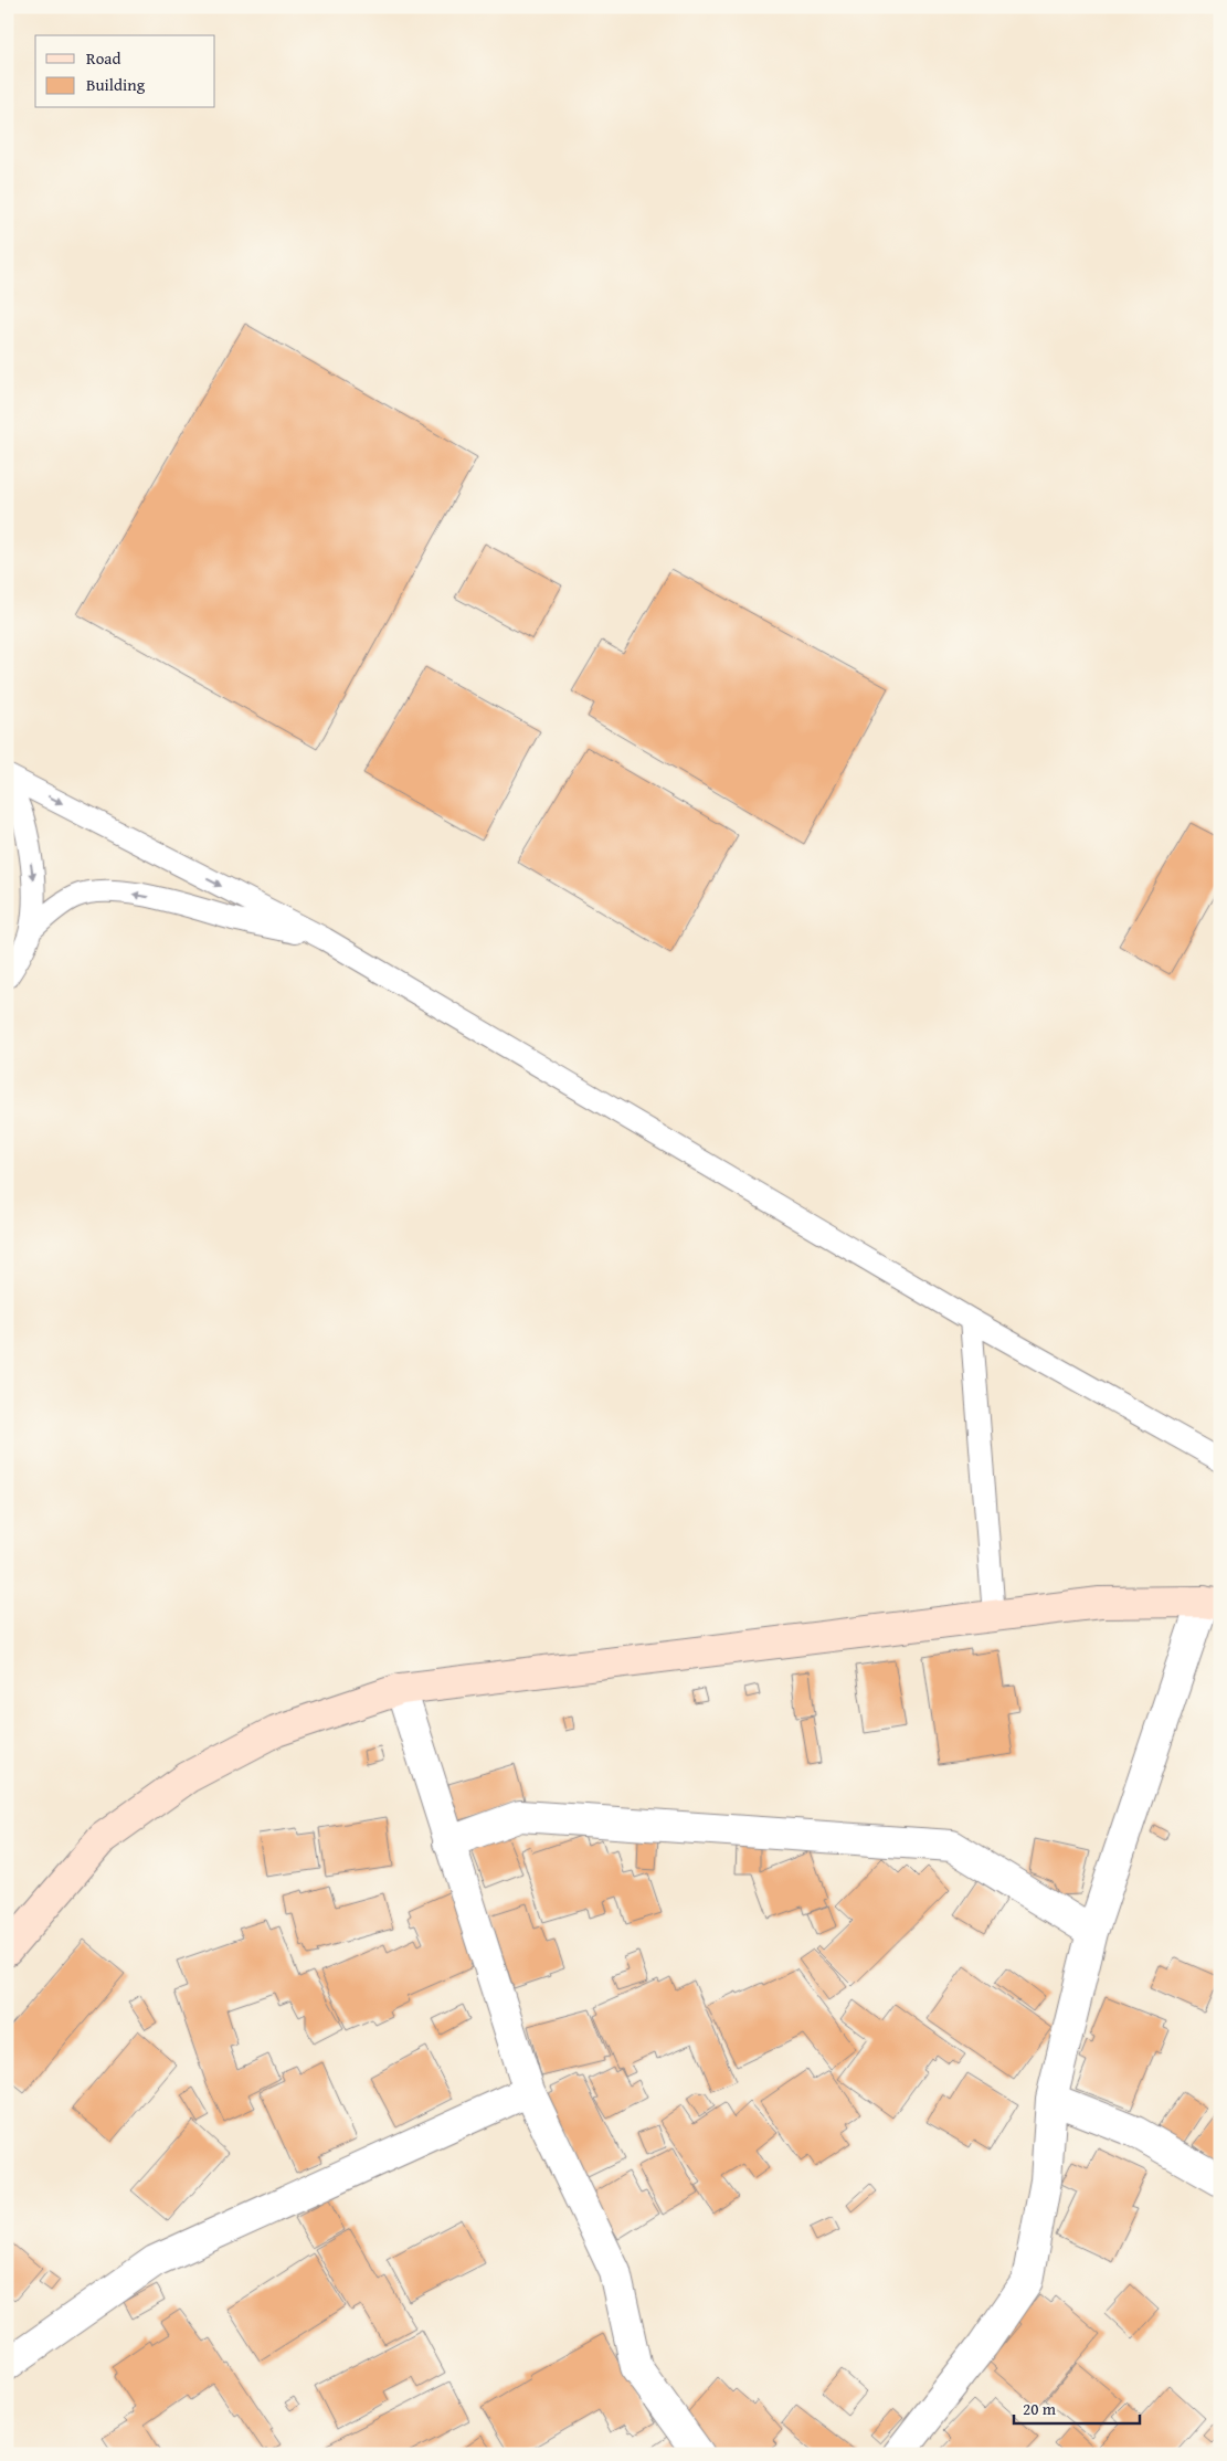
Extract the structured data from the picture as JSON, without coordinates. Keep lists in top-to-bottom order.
{
  "legend": ["Road", "Building"],
  "scale_bar": "20 m"
}
